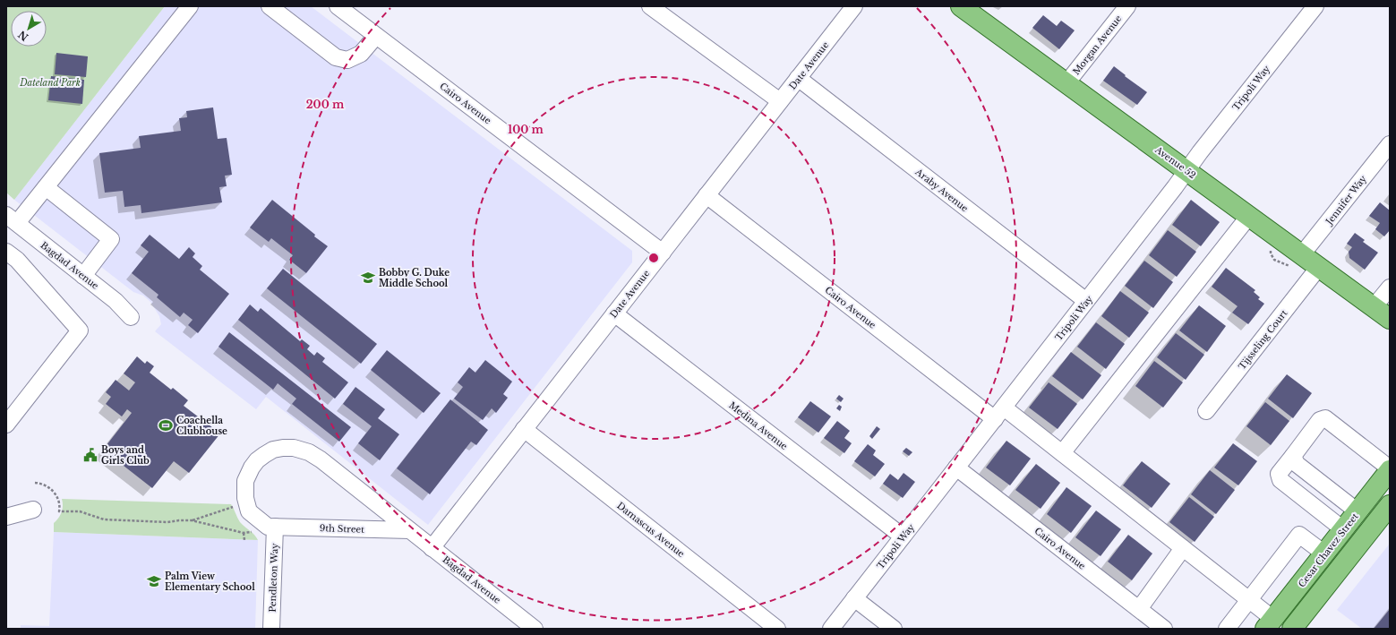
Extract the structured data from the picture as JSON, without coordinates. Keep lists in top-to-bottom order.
{
  "streets": {
    "main road": ["Avenue 52", "Cesar Chavez Street"],
    "street": [
      "Morgan Avenue",
      "Date Avenue",
      "Tripoli Way",
      "Cairo Avenue",
      "Araby Avenue",
      "Jennifer Way",
      "Bagdad Avenue",
      "Tijsseling Court",
      "Medina Avenue",
      "9th Street",
      "Damascus Avenue",
      "Pendleton Way"
    ]
  },
  "crossings": [
    ["Morgan Avenue", "Avenue 52"],
    ["Date Avenue", "Cairo Avenue"],
    ["Date Avenue", "Araby Avenue"],
    ["Date Avenue", "Bagdad Avenue"],
    ["Date Avenue", "Medina Avenue"],
    ["Date Avenue", "Damascus Avenue"],
    ["Tripoli Way", "Cairo Avenue"],
    ["Tripoli Way", "Avenue 52"],
    ["Tripoli Way", "Araby Avenue"],
    ["Tripoli Way", "Medina Avenue"],
    ["Cairo Avenue", "Cesar Chavez Street"],
    ["Avenue 52", "Jennifer Way"],
    ["Avenue 52", "Tijsseling Court"],
    ["Bagdad Avenue", "9th Street"],
    ["Bagdad Avenue", "Pendleton Way"],
    ["9th Street", "Pendleton Way"]
  ],
  "parks": ["Dateland Park"],
  "places": {
    "school or university": ["Bobby G. Duke Middle School", "Palm View Elementary School"],
    "sports": ["Coachella Clubhouse"],
    "public building": ["Boys and Girls Club"]
  },
  "north": "bottom left",
  "rings": ["200 m", "100 m"]
}
